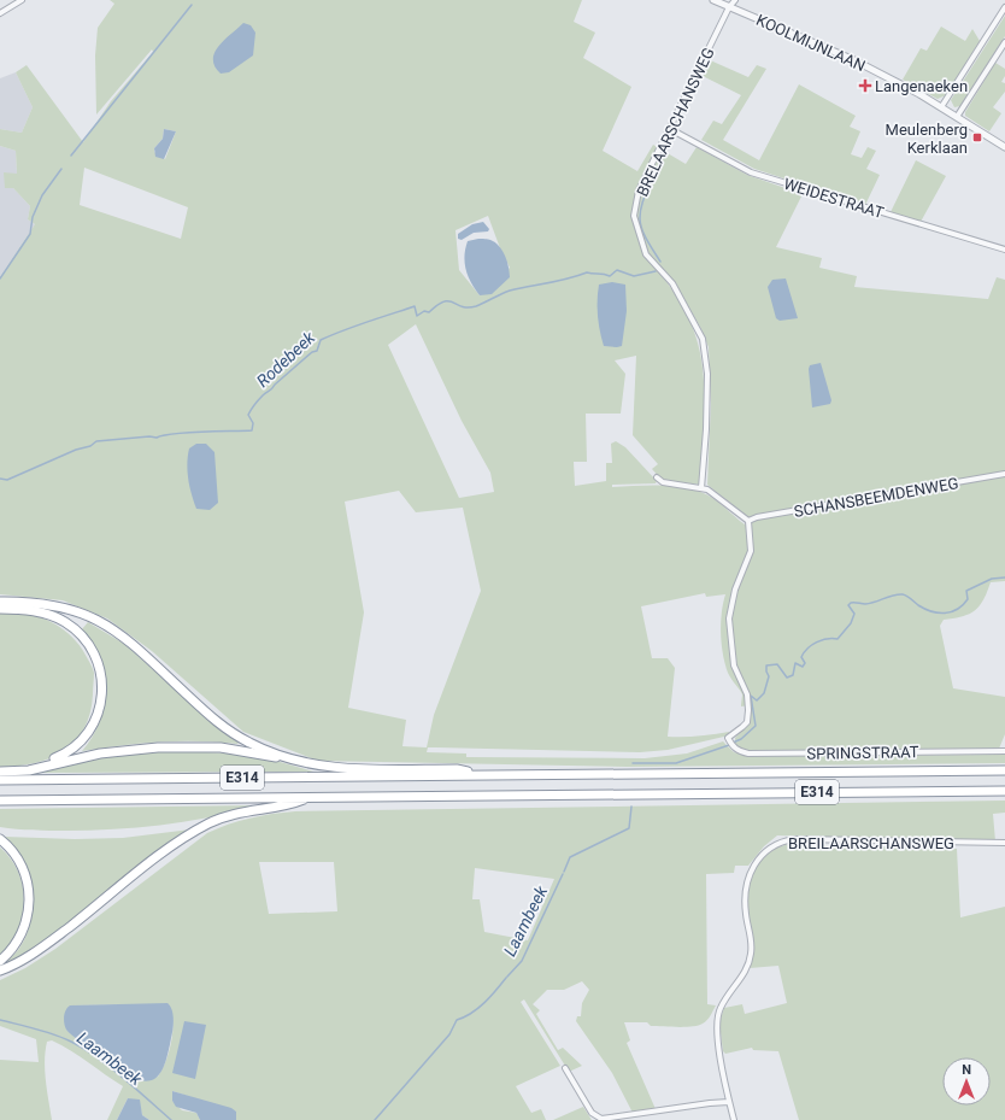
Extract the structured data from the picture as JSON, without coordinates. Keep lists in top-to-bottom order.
{
  "streets": {
    "highway": ["E314"],
    "street": [
      "KOOLMIJNLAAN",
      "BRELAARSCHANSWEG",
      "WEIDESTRAAT",
      "SCHANSBEEMDENWEG",
      "SPRINGSTRAAT",
      "BREILAARSCHANSWEG"
    ]
  },
  "crossings": [
    ["KOOLMIJNLAAN", "BRELAARSCHANSWEG"],
    ["BRELAARSCHANSWEG", "WEIDESTRAAT"],
    ["SCHANSBEEMDENWEG", "SPRINGSTRAAT"]
  ],
  "water": ["Rodebeek", "Laambeek"],
  "places": {
    "health": ["Langenaeken"],
    "transit": ["Meulenberg Kerklaan"]
  },
  "north": "top"
}
